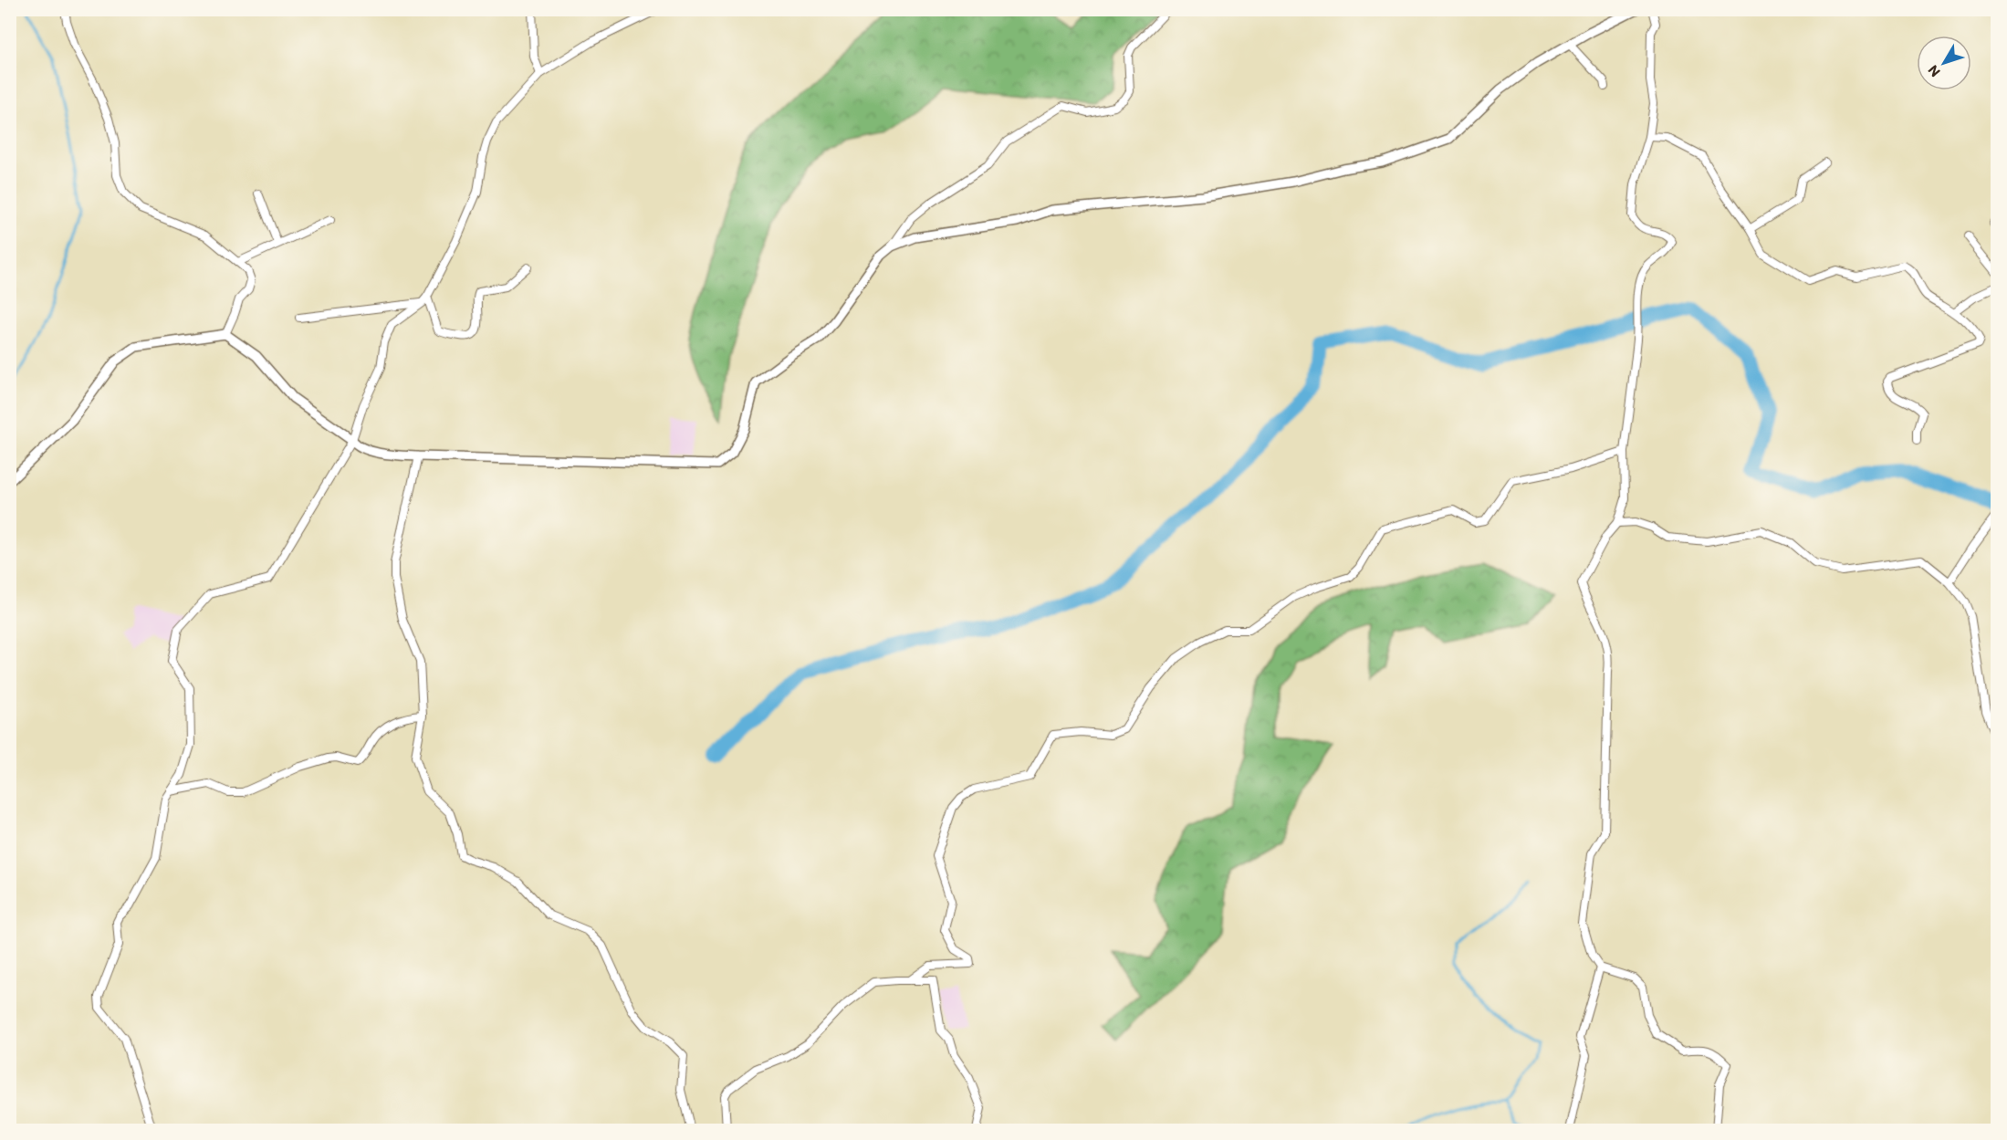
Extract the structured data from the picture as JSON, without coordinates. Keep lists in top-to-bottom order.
{
  "north": "bottom left"
}
